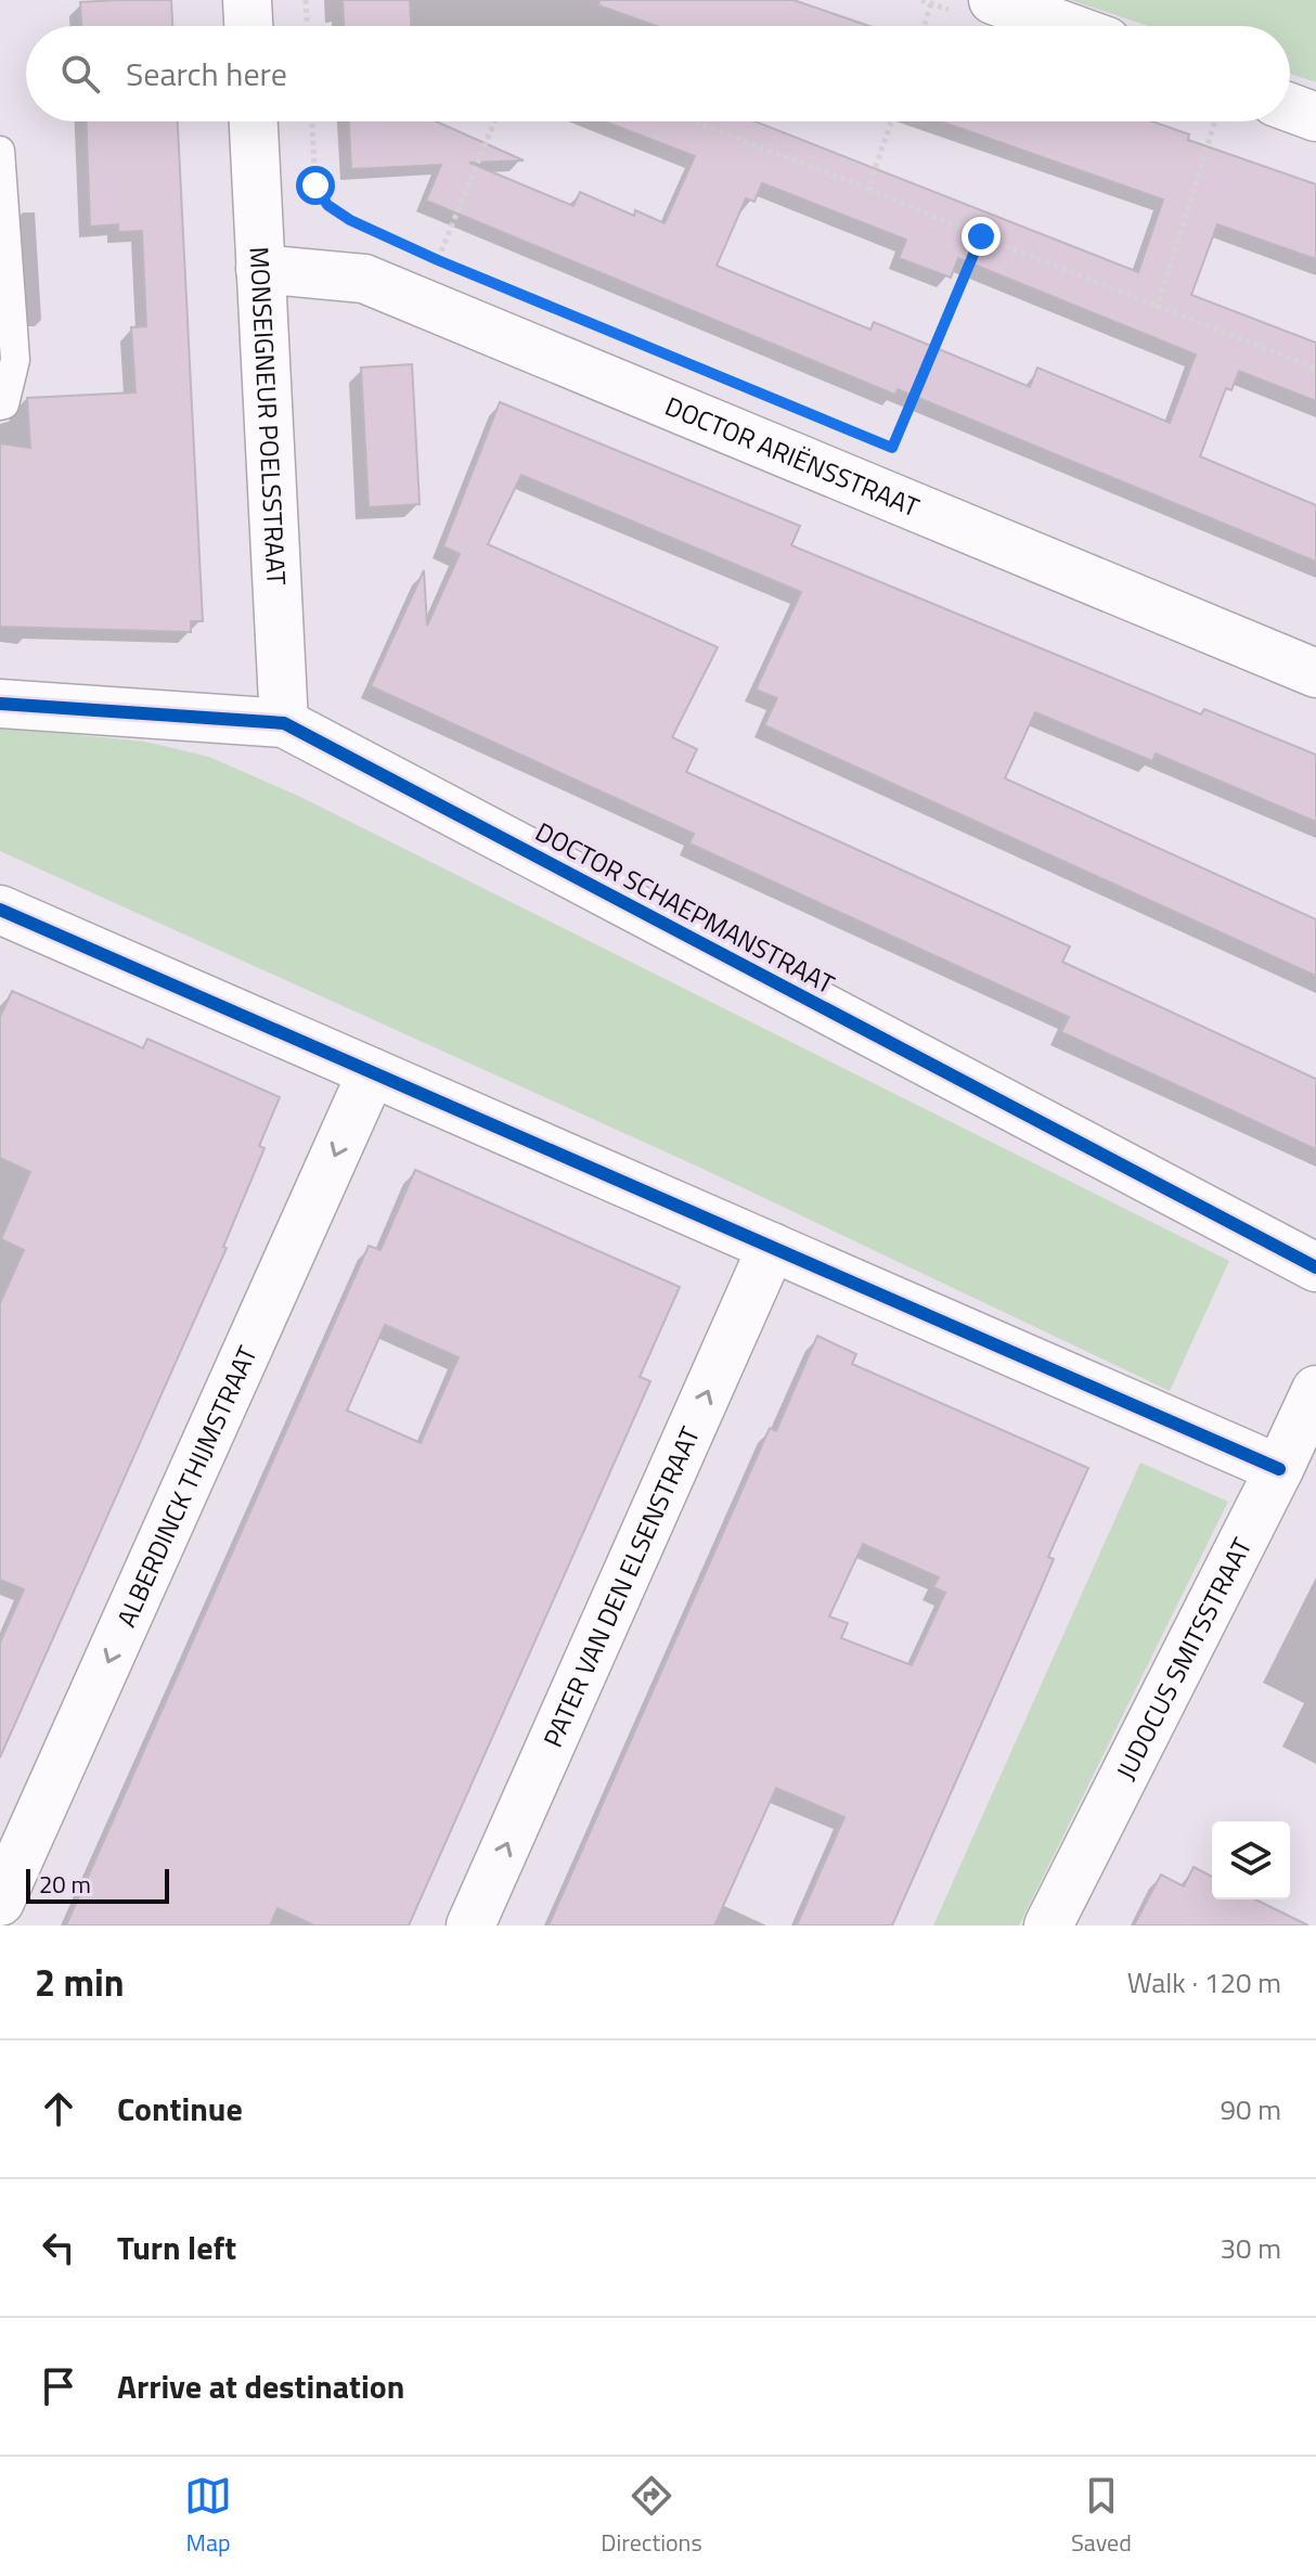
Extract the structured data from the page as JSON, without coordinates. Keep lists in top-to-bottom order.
{
  "streets": {
    "street": [
      "MONSEIGNEUR POELSSTRAAT",
      "DOCTOR ARIËNSSTRAAT",
      "DOCTOR SCHAEPMANSTRAAT",
      "ALBERDINCK THIJMSTRAAT",
      "PATER VAN DEN ELSENSTRAAT",
      "JUDOCUS SMITSSTRAAT"
    ]
  },
  "crossings": [
    ["MONSEIGNEUR POELSSTRAAT", "DOCTOR ARIËNSSTRAAT"],
    ["MONSEIGNEUR POELSSTRAAT", "DOCTOR SCHAEPMANSTRAAT"]
  ],
  "one_way": ["ALBERDINCK THIJMSTRAAT", "PATER VAN DEN ELSENSTRAAT"],
  "scale_bar": "20 m",
  "page": {
    "search": "Search here",
    "scale": "20 m",
    "heading": ["2 min", "Walk · 120 m"],
    "list": [
      ["Continue", "90 m"],
      ["Turn left", "30 m"],
      "Arrive at destination"
    ],
    "nav": ["Map", "Directions", "Saved"]
  }
}
